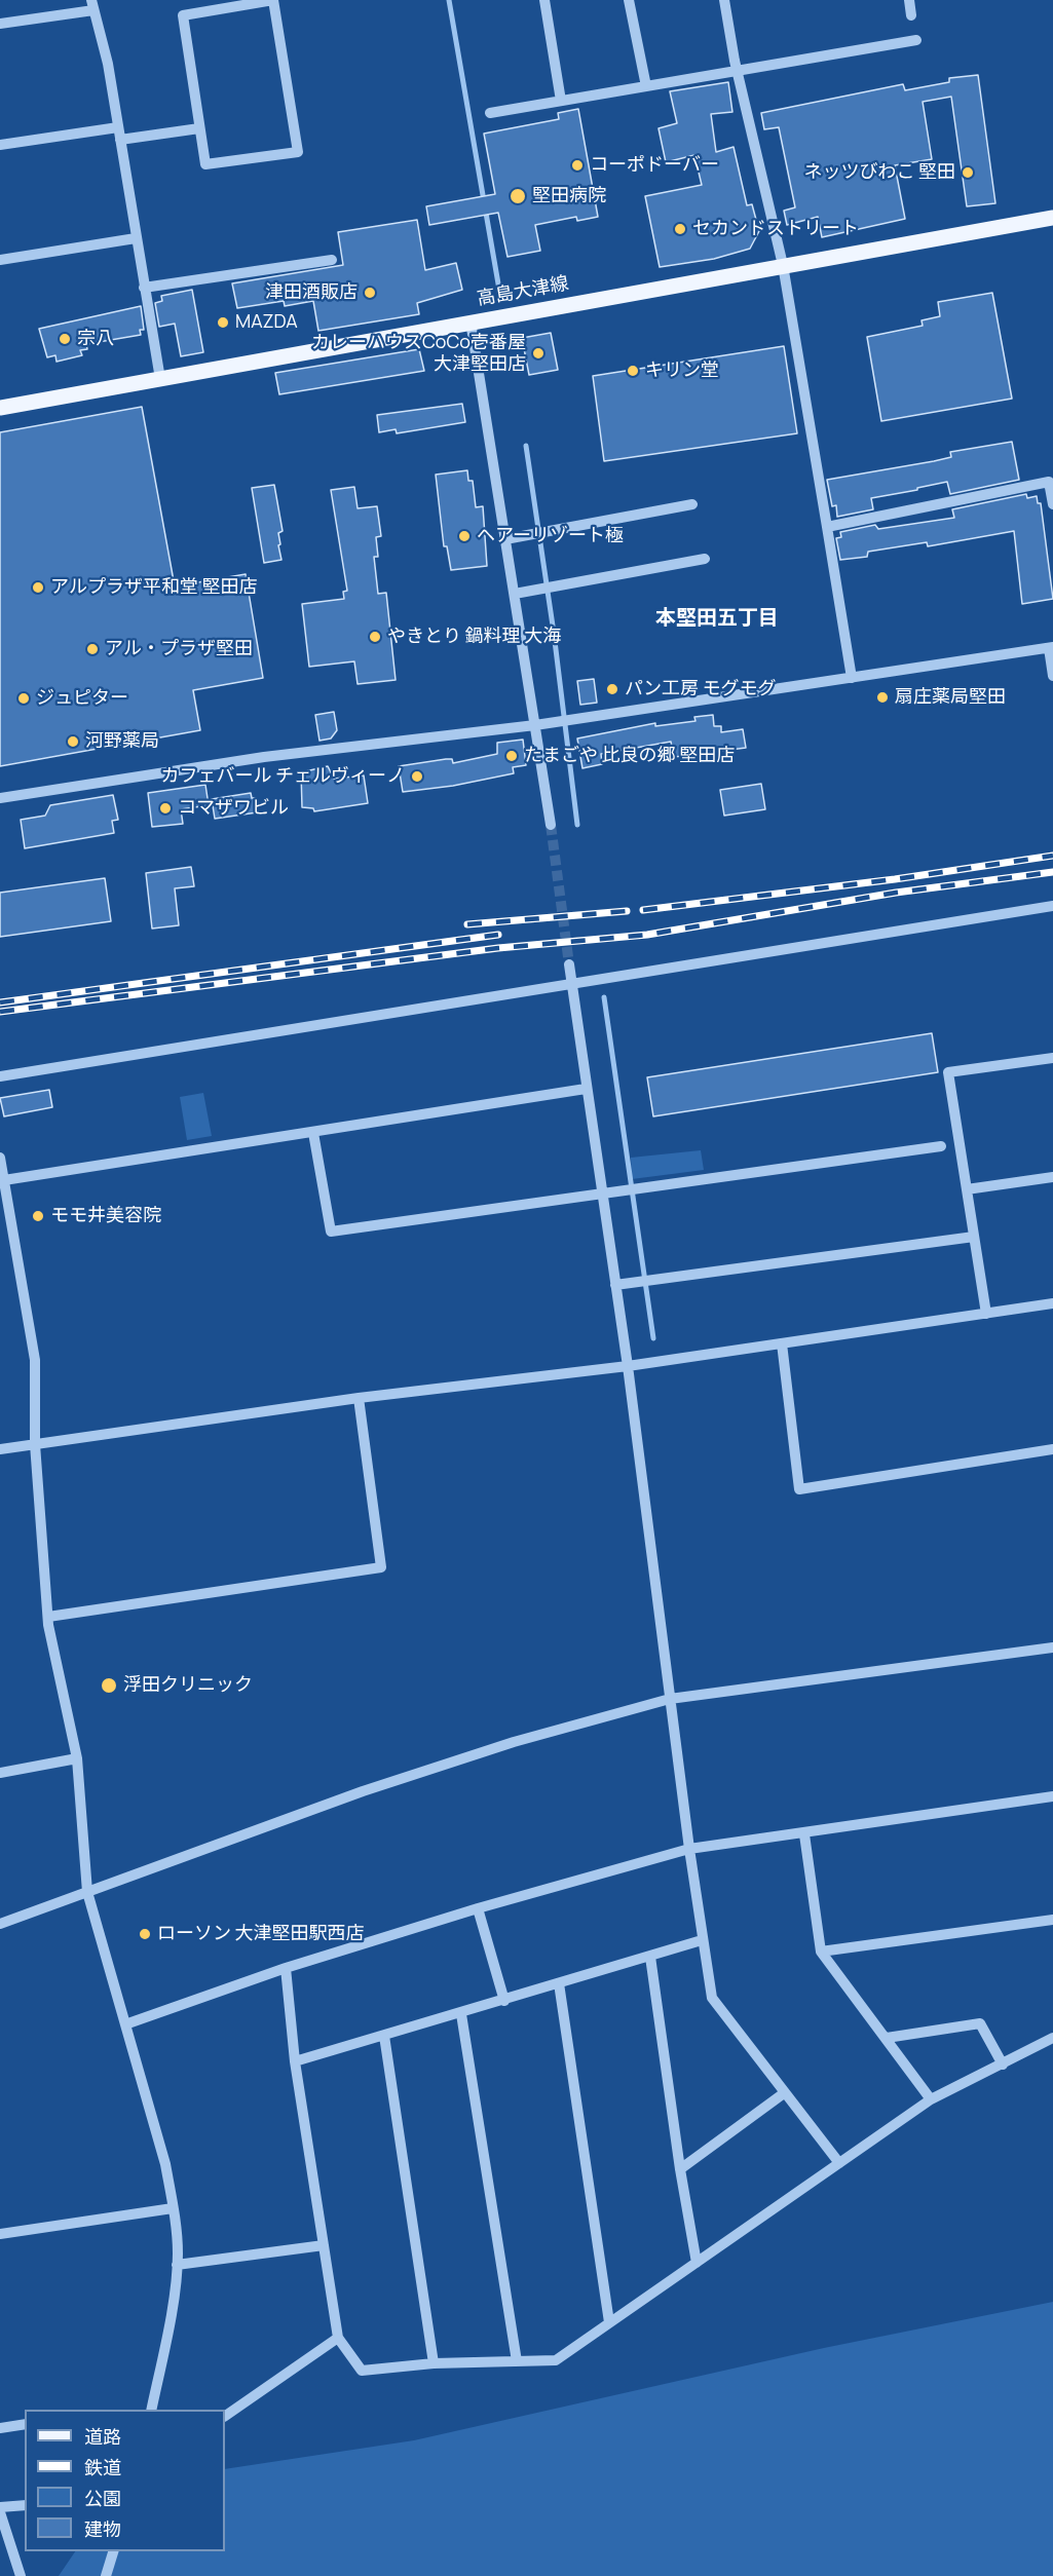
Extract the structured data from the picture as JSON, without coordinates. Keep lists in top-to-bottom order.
{
  "streets": {
    "main road": ["高島大津線"]
  },
  "districts": ["本堅田五丁目"],
  "places": [
    "コーポドーバー",
    "ネッツびわこ 堅田",
    "堅田病院",
    "セカンドストリート",
    "津田酒販店",
    "MAZDA",
    "宗八",
    "カレーハウスCoCo壱番屋 大津堅田店",
    "キリン堂",
    "ヘアーリゾート極",
    "アルプラザ平和堂 堅田店",
    "やきとり 鍋料理 大海",
    "アル・プラザ堅田",
    "パン工房 モグモグ",
    "扇庄薬局堅田",
    "ジュピター",
    "河野薬局",
    "たまごや 比良の郷 堅田店",
    "カフェバール チェルヴィーノ",
    "コマザワビル",
    "モモ井美容院",
    "浮田クリニック",
    "ローソン 大津堅田駅西店"
  ],
  "legend": [
    "道路",
    "鉄道",
    "公園",
    "建物"
  ]
}
